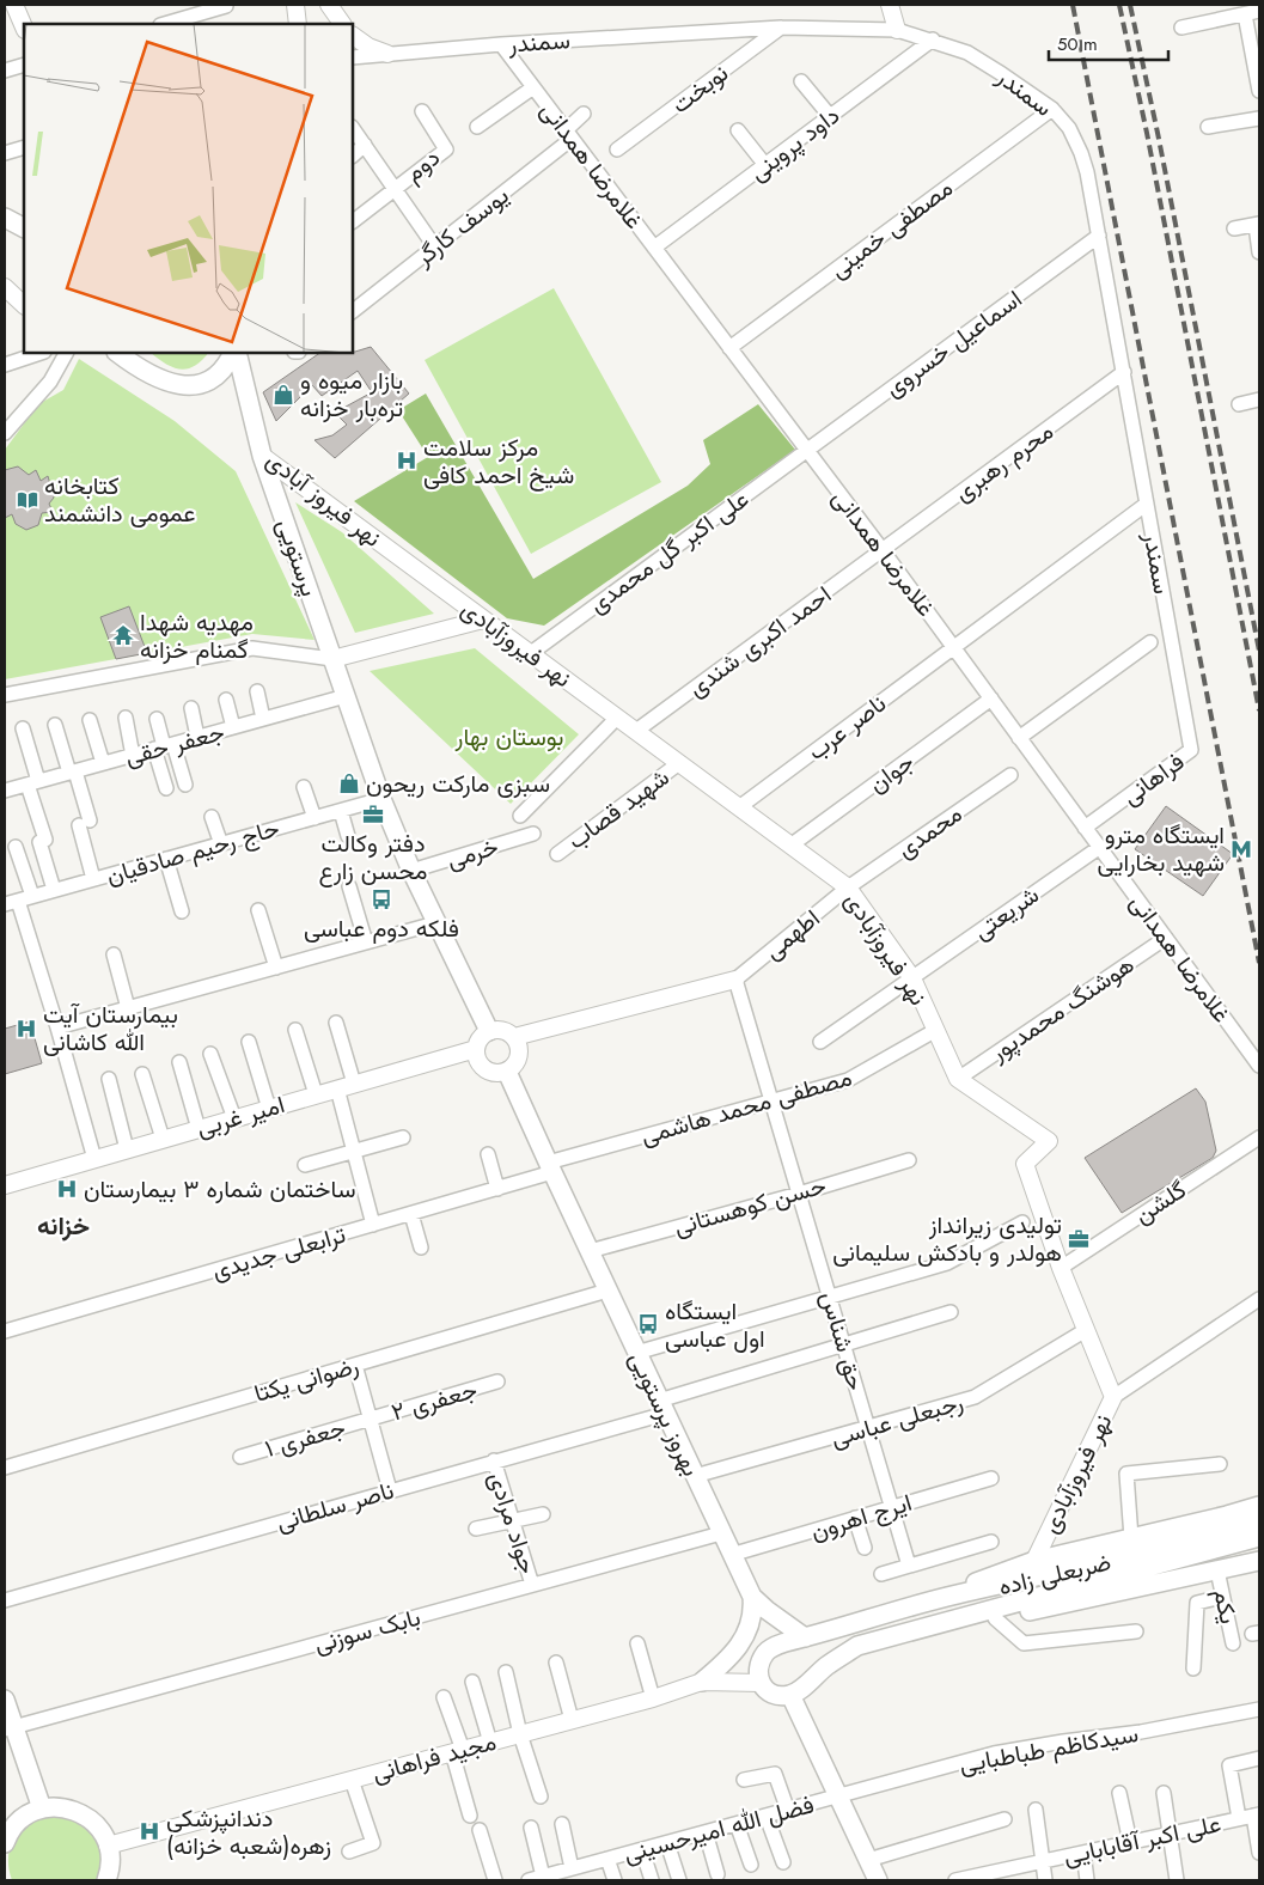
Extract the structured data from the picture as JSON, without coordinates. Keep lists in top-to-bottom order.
{
  "streets": {
    "main road": [
      "نهر فیروز آبادی",
      "پرستویی",
      "بهروز پرستویی",
      "ضربعلی زاده"
    ],
    "street": [
      "سمندر",
      "نوبخت",
      "داود پروینی",
      "دوم",
      "غلامرضا همدانی",
      "یوسف کارگر",
      "مصطفی خمینی",
      "اسماعیل خسروی",
      "محرم رهبری",
      "علی اکبر گل محمدی",
      "احمد اکبری شندی",
      "نهر فیروزآبادی",
      "ناصر عرب",
      "جعفر حقی",
      "جوان",
      "فراهانی",
      "شهید قصاب",
      "محمدی",
      "حاج رحیم صادقیان",
      "خرمی",
      "شریعتی",
      "اطهمی",
      "هوشنگ محمدپور",
      "مصطفی محمد هاشمی",
      "امیر غربی",
      "گلشن",
      "حسن کوهستانی",
      "ترابعلی جدیدی",
      "حق شناس",
      "رضوانی یکتا",
      "جعفری ۲",
      "رجبعلی عباسی",
      "جعفری ۱",
      "ناصر سلطانی",
      "ایرج اهرون",
      "جواد مرادی",
      "یکم",
      "بابک سوزنی",
      "سیدکاظم طباطبایی",
      "مجید فراهانی",
      "فضل الله امیرحسینی",
      "علی اکبر آقابابایی"
    ]
  },
  "crossings": [
    ["سمندر", "نوبخت"],
    ["سمندر", "داود پروینی"],
    ["سمندر", "غلامرضا همدانی"],
    ["سمندر", "مصطفی خمینی"],
    ["سمندر", "اسماعیل خسروی"],
    ["سمندر", "محرم رهبری"],
    ["سمندر", "ناصر عرب"],
    ["سمندر", "فراهانی"],
    ["داود پروینی", "غلامرضا همدانی"],
    ["غلامرضا همدانی", "یوسف کارگر"],
    ["غلامرضا همدانی", "مصطفی خمینی"],
    ["غلامرضا همدانی", "اسماعیل خسروی"],
    ["غلامرضا همدانی", "محرم رهبری"],
    ["غلامرضا همدانی", "علی اکبر گل محمدی"],
    ["غلامرضا همدانی", "احمد اکبری شندی"],
    ["غلامرضا همدانی", "ناصر عرب"],
    ["غلامرضا همدانی", "جوان"],
    ["غلامرضا همدانی", "فراهانی"],
    ["غلامرضا همدانی", "شریعتی"],
    ["غلامرضا همدانی", "هوشنگ محمدپور"],
    ["اسماعیل خسروی", "علی اکبر گل محمدی"],
    ["محرم رهبری", "احمد اکبری شندی"],
    ["نهر فیروز آبادی", "پرستویی"],
    ["نهر فیروز آبادی", "نهر فیروزآبادی"],
    ["علی اکبر گل محمدی", "نهر فیروزآبادی"],
    ["احمد اکبری شندی", "نهر فیروزآبادی"],
    ["نهر فیروزآبادی", "ناصر عرب"],
    ["نهر فیروزآبادی", "جوان"],
    ["نهر فیروزآبادی", "شهید قصاب"],
    ["نهر فیروزآبادی", "محمدی"],
    ["نهر فیروزآبادی", "شریعتی"],
    ["نهر فیروزآبادی", "اطهمی"],
    ["نهر فیروزآبادی", "هوشنگ محمدپور"],
    ["نهر فیروزآبادی", "مصطفی محمد هاشمی"],
    ["نهر فیروزآبادی", "گلشن"],
    ["نهر فیروزآبادی", "رجبعلی عباسی"],
    ["محمدی", "اطهمی"],
    ["اطهمی", "حق شناس"],
    ["مصطفی محمد هاشمی", "ترابعلی جدیدی"],
    ["مصطفی محمد هاشمی", "حق شناس"],
    ["مصطفی محمد هاشمی", "بهروز پرستویی"],
    ["امیر غربی", "بهروز پرستویی"],
    ["حسن کوهستانی", "حق شناس"],
    ["حسن کوهستانی", "بهروز پرستویی"],
    ["ترابعلی جدیدی", "بهروز پرستویی"],
    ["حق شناس", "رجبعلی عباسی"],
    ["حق شناس", "ناصر سلطانی"],
    ["حق شناس", "ایرج اهرون"],
    ["رضوانی یکتا", "بهروز پرستویی"],
    ["جعفری ۲", "جعفری ۱"],
    ["بهروز پرستویی", "رجبعلی عباسی"],
    ["بهروز پرستویی", "ناصر سلطانی"],
    ["بهروز پرستویی", "ایرج اهرون"],
    ["بهروز پرستویی", "ضربعلی زاده"],
    ["بهروز پرستویی", "بابک سوزنی"],
    ["ناصر سلطانی", "جواد مرادی"],
    ["جواد مرادی", "بابک سوزنی"],
    ["ضربعلی زاده", "مجید فراهانی"],
    ["سیدکاظم طباطبایی", "فضل الله امیرحسینی"]
  ],
  "districts": ["خزانه"],
  "parks": ["بوستان بهار"],
  "places": {
    "shop": ["بازار میوه و تره‌بار خزانه", "سبزی مارکت ریحون"],
    "hospital": [
      "مرکز سلامت شیخ احمد کافی",
      "بیمارستان آیت الله کاشانی",
      "ساختمان شماره ۳ بیمارستان",
      "دندانپزشکی زهره(شعبه خزانه)"
    ],
    "library": ["کتابخانه عمومی دانشمند"],
    "temple": ["مهدیه شهدا گمنام خزانه"],
    "office": ["دفتر وکالت محسن زارع", "تولیدی زیرانداز هولدر و بادکش سلیمانی"],
    "metro station": ["ایستگاه مترو شهید بخارایی"],
    "bus stop": ["فلکه دوم عباسی", "ایستگاه اول عباسی"]
  },
  "scale_bar": "50 m"
}
